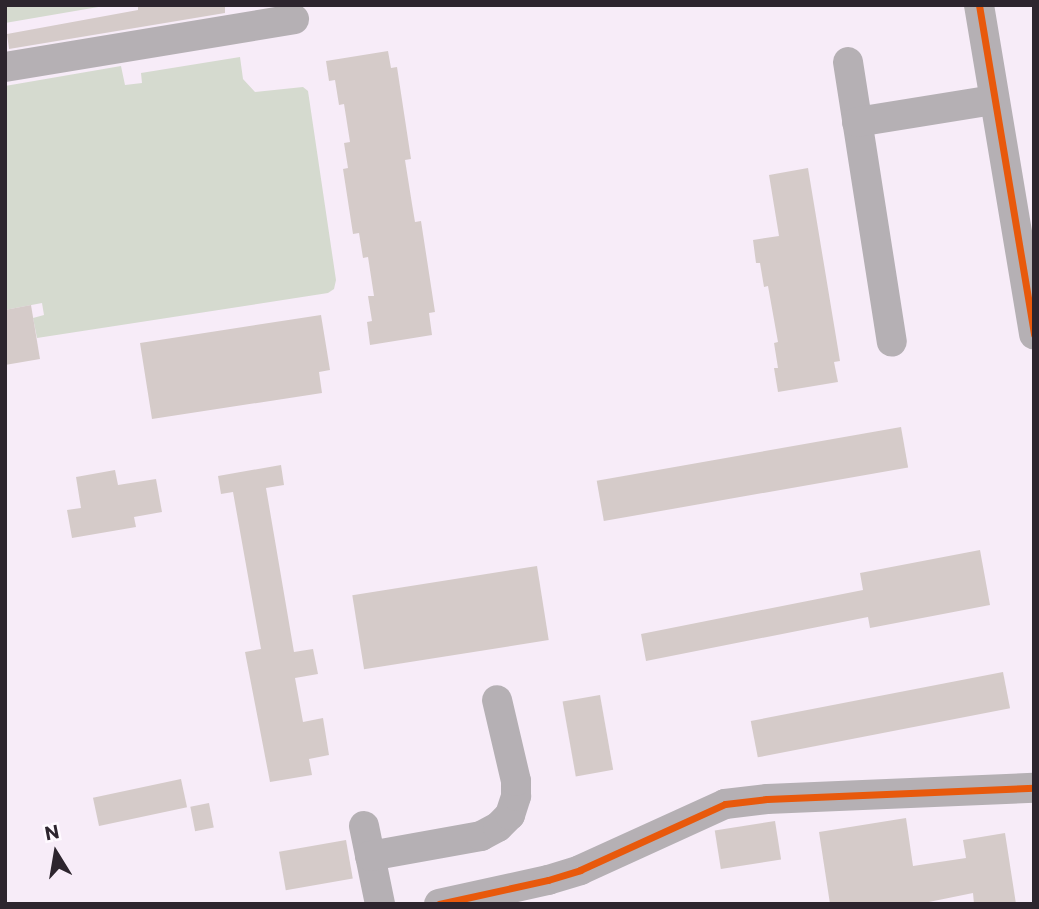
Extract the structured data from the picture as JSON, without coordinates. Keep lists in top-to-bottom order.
{
  "north": "top"
}
